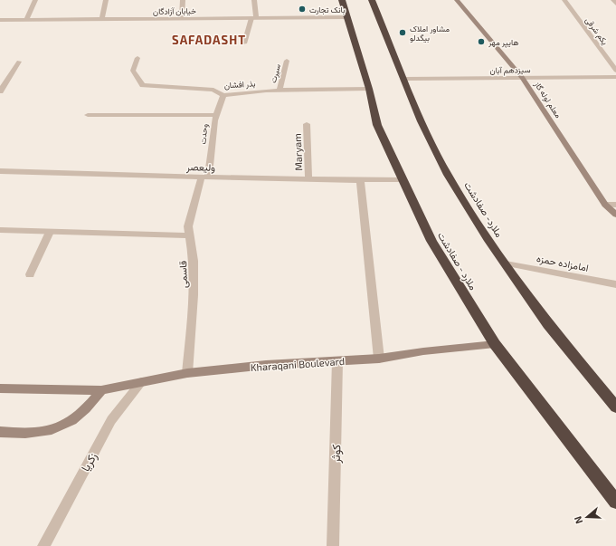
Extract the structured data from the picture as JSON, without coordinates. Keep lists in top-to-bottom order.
{
  "streets": {
    "highway": ["ملارد- صفادشت", "ملارد - صفادشت"],
    "street": [
      "خیابان آزادگان",
      "یکم شرقی",
      "سیزدهم آبان",
      "سیرت",
      "بذر افشان",
      "معلم لوله گاز",
      "وحدت",
      "Maryam",
      "ولیعصر",
      "امامزاده حمزه",
      "قاسمی",
      "Kharaqani Boulevard",
      "کوثر",
      "زکریا"
    ]
  },
  "crossings": [
    ["خیابان آزادگان", "ملارد - صفادشت"],
    ["سیزدهم آبان", "معلم لوله گاز"],
    ["سیزدهم آبان", "ملارد- صفادشت"],
    ["سیرت", "بذر افشان"],
    ["بذر افشان", "وحدت"],
    ["بذر افشان", "ملارد - صفادشت"],
    ["وحدت", "ولیعصر"],
    ["وحدت", "قاسمی"],
    ["Maryam", "ولیعصر"],
    ["ولیعصر", "ملارد - صفادشت"],
    ["ولیعصر", "قاسمی"],
    ["ملارد- صفادشت", "امامزاده حمزه"],
    ["ملارد - صفادشت", "Kharaqani Boulevard"],
    ["قاسمی", "Kharaqani Boulevard"],
    ["Kharaqani Boulevard", "کوثر"],
    ["Kharaqani Boulevard", "زکریا"]
  ],
  "districts": ["SAFADASHT"],
  "places": ["بانک تجارت", "مشاور املاک بیگدلو", "هایپر مهر"],
  "north": "left"
}
